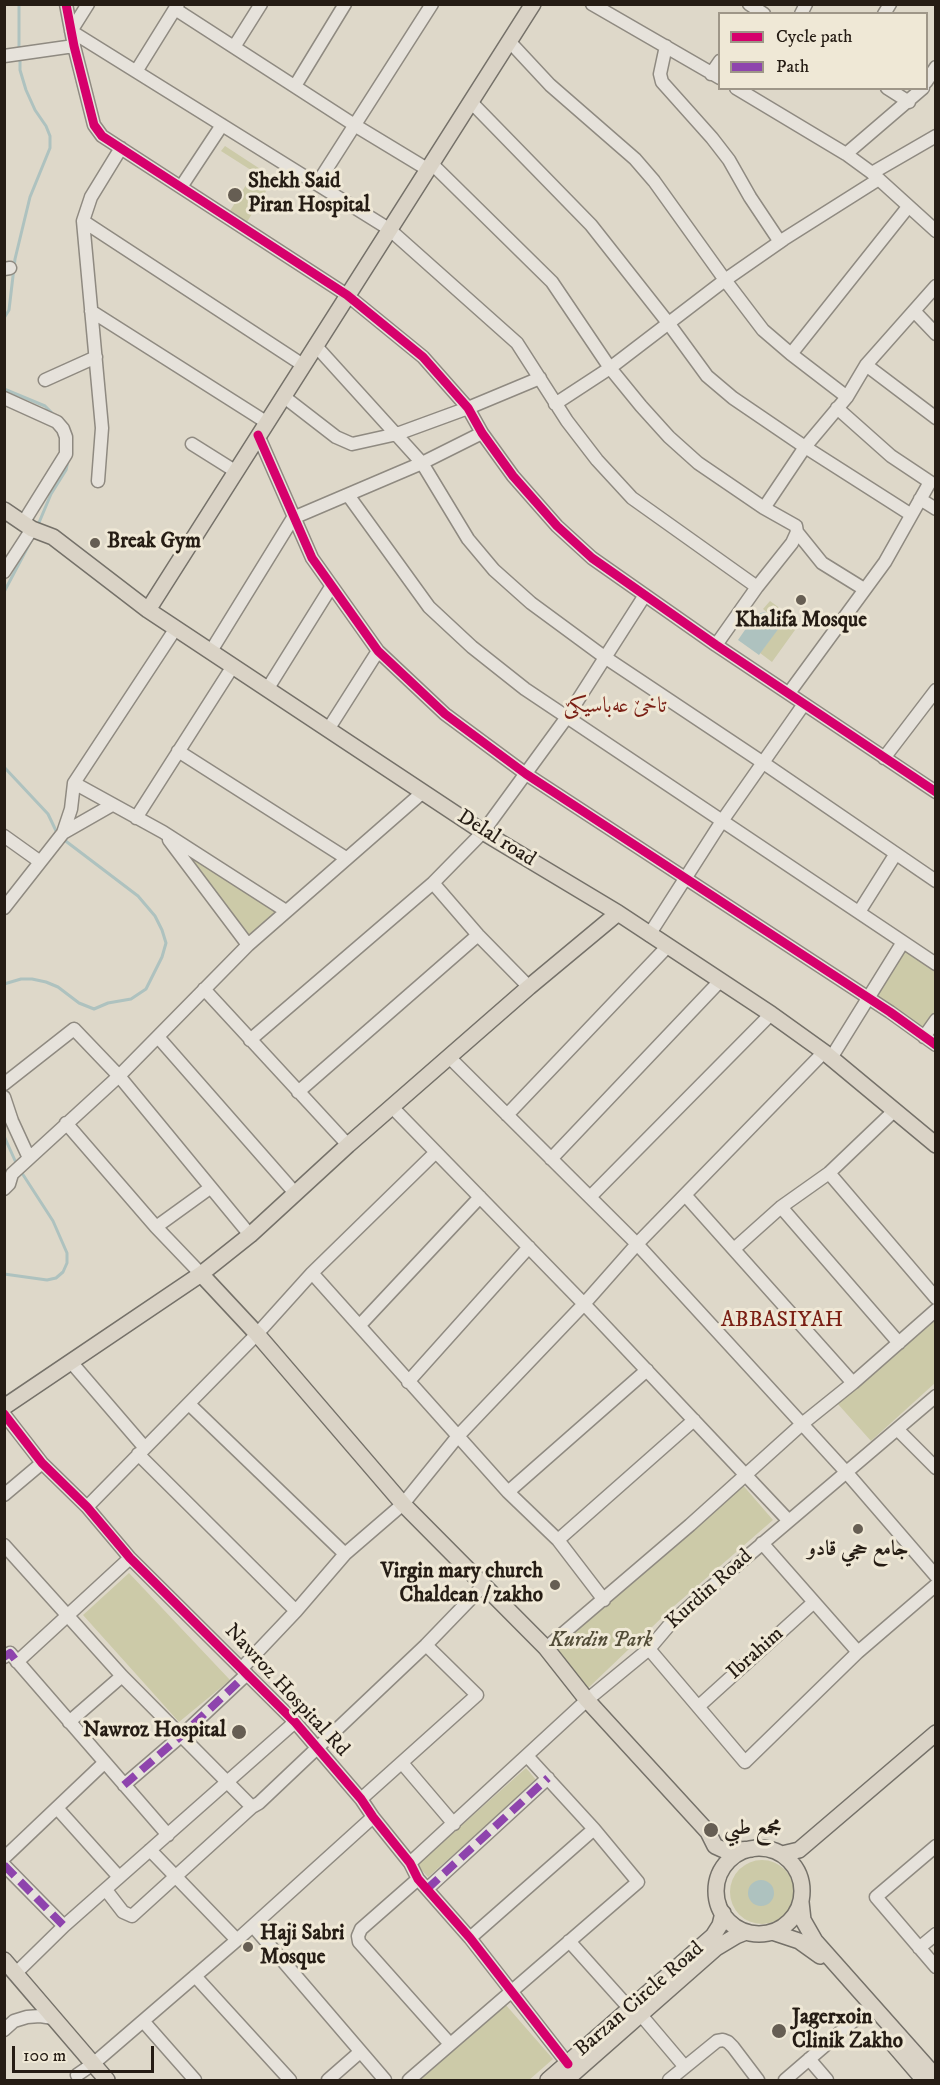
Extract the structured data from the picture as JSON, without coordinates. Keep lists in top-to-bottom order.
{
  "streets": {
    "main road": ["Delal road", "Barzan Circle Road"],
    "street": ["Kurdin Road", "Ibrahim", "Nawroz Hospital Rd"]
  },
  "crossings": [
    ["Kurdin Road", "Nawroz Hospital Rd"],
    ["Nawroz Hospital Rd", "Barzan Circle Road"]
  ],
  "districts": ["تاخێ عه‌باسيكێ", "ABBASIYAH"],
  "parks": ["Kurdin Park"],
  "places": [
    "Shekh Said Piran Hospital",
    "Break Gym",
    "Khalifa Mosque",
    "جامع حجي قادو",
    "Virgin mary church Chaldean / zakho",
    "Nawroz Hospital",
    "مجمع طبي",
    "Haji Sabri Mosque",
    "Jagerxoin Clinik Zakho"
  ],
  "legend": ["Cycle path", "Path"],
  "scale_bar": "100 m"
}
